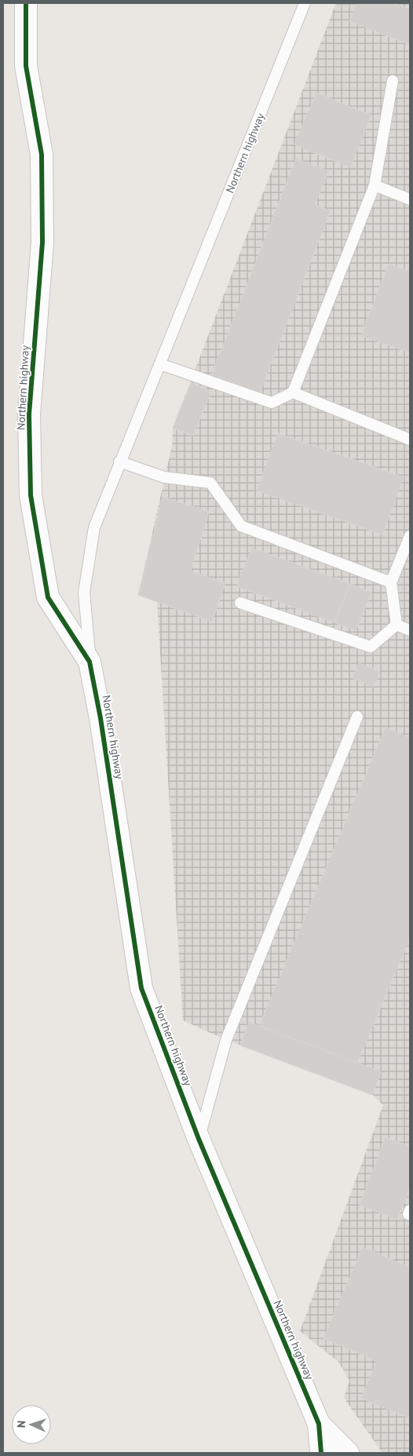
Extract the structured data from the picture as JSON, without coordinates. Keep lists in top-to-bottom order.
{
  "streets": {
    "street": ["Northern highway"]
  },
  "north": "left"
}
